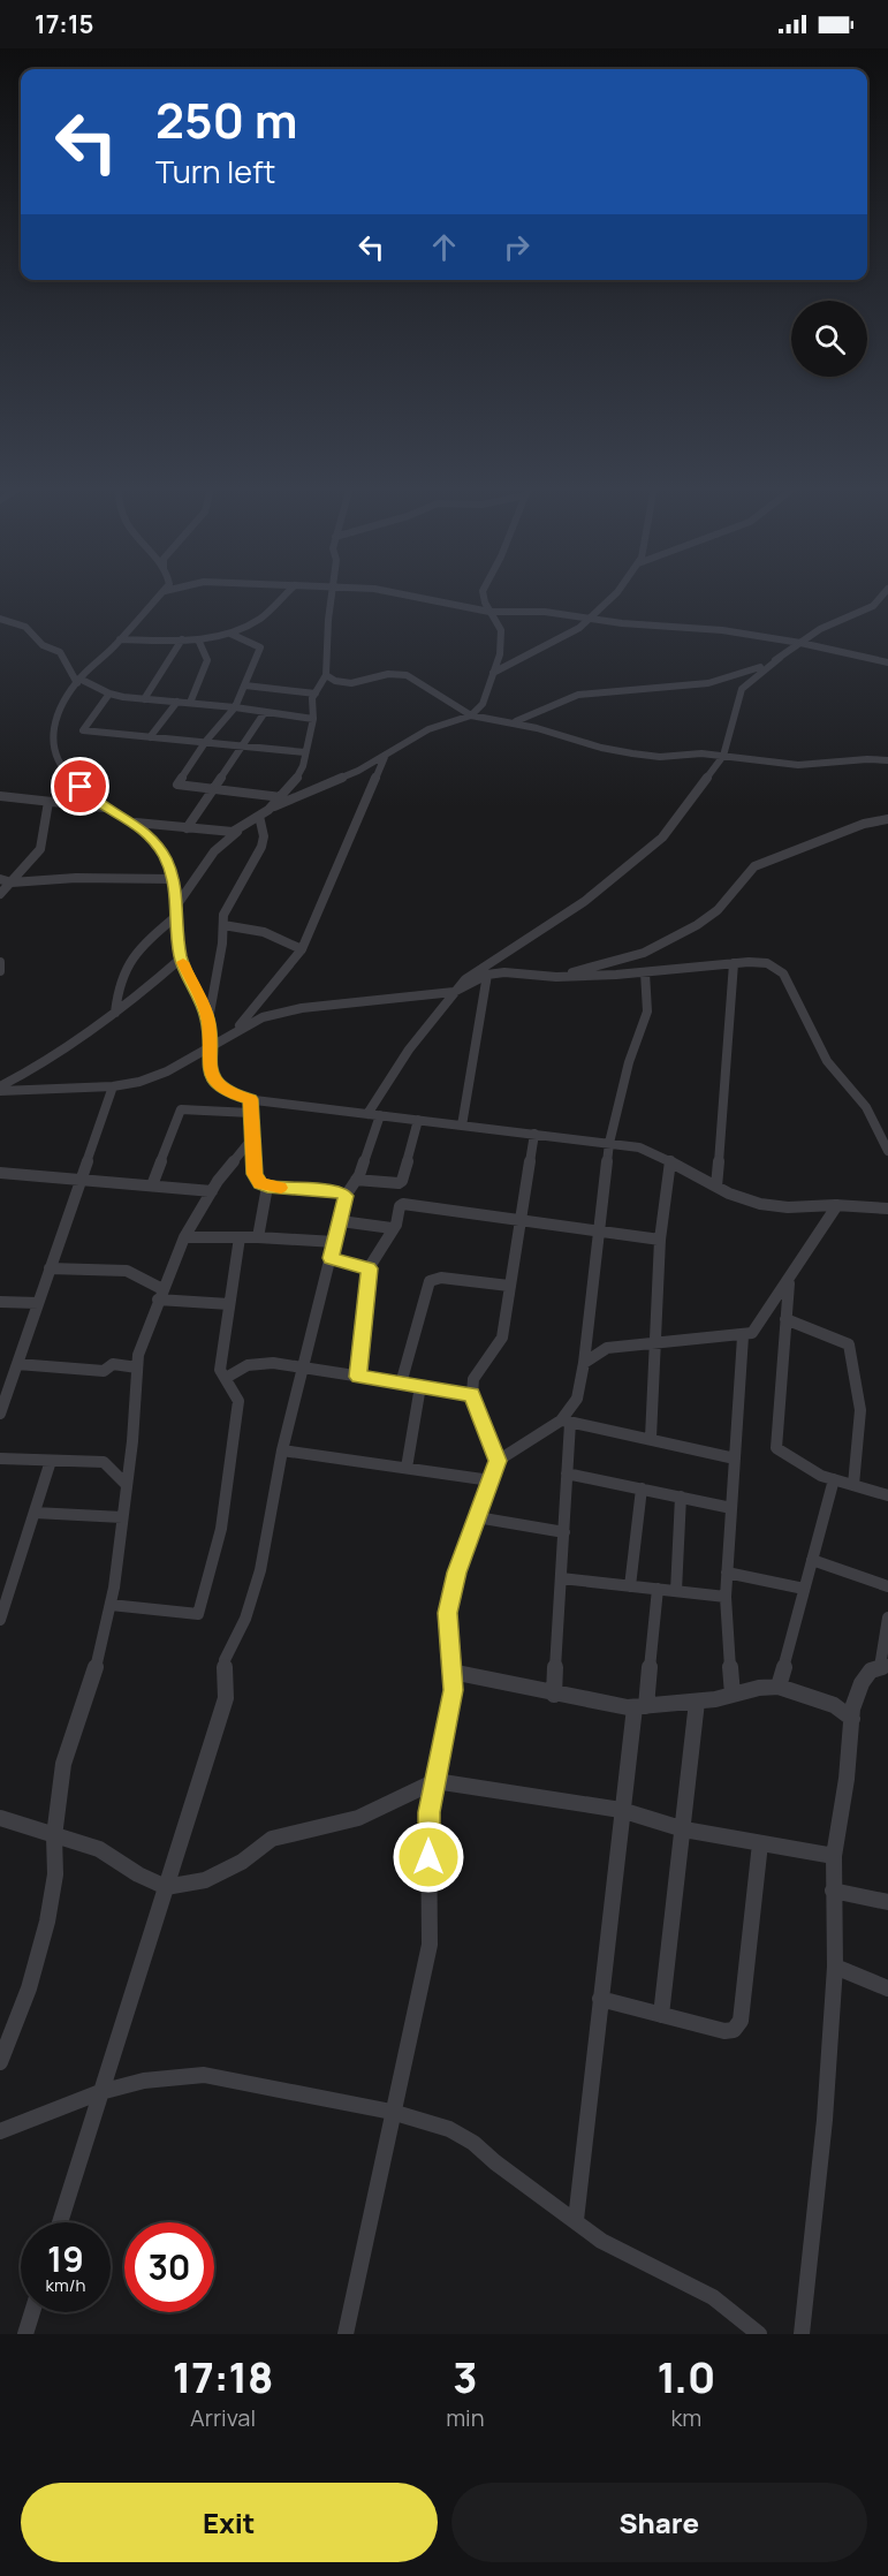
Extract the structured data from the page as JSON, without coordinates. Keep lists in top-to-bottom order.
{
  "page": {
    "status": "17:15",
    "turn": ["250 m", "Turn left"],
    "speed": "19 km/h",
    "limit": "30",
    "eta": [
      "17:18",
      "Arrival",
      "3",
      "min",
      "1.0",
      "km"
    ],
    "buttons": ["Exit", "Share"]
  }
}
